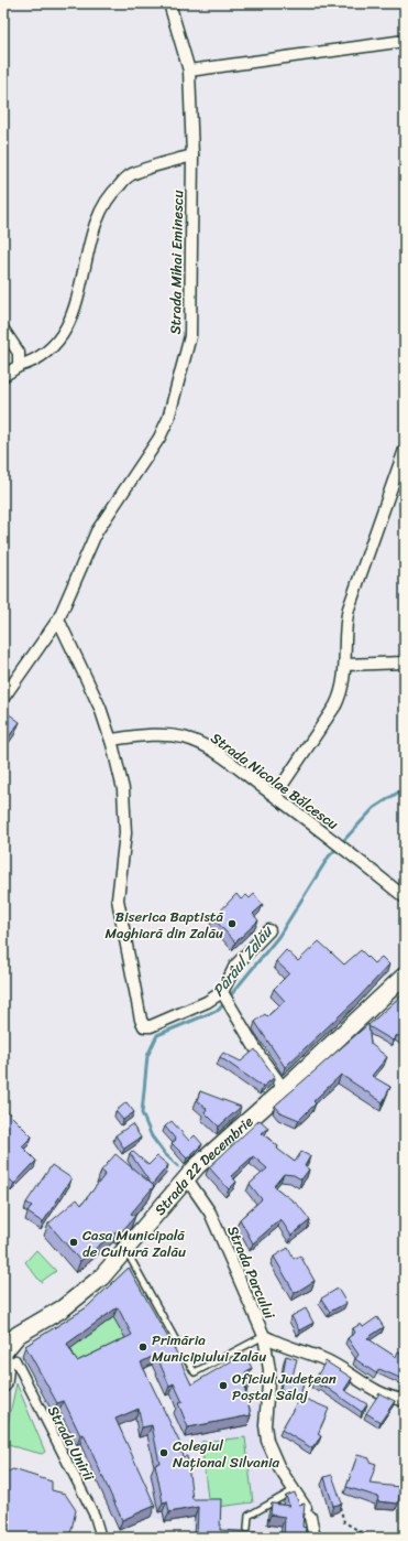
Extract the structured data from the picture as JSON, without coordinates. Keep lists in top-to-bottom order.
{
  "streets": {
    "main road": ["Strada 22 Decembrie"],
    "street": [
      "Strada Mihai Eminescu",
      "Strada Nicolae Bălcescu",
      "Strada Parcului",
      "Strada Unirii"
    ]
  },
  "crossings": [
    ["Strada 22 Decembrie", "Strada Parcului"],
    ["Strada 22 Decembrie", "Strada Unirii"]
  ],
  "water": ["Pârâul Zalău"],
  "places": [
    "Biserica Baptistă Maghiară din Zalău",
    "Casa Municipală de Cultură Zalău",
    "Primăria Municipiului Zalău",
    "Oficiul Județean Poștal Sălaj",
    "Colegiul Național Silvania"
  ]
}
